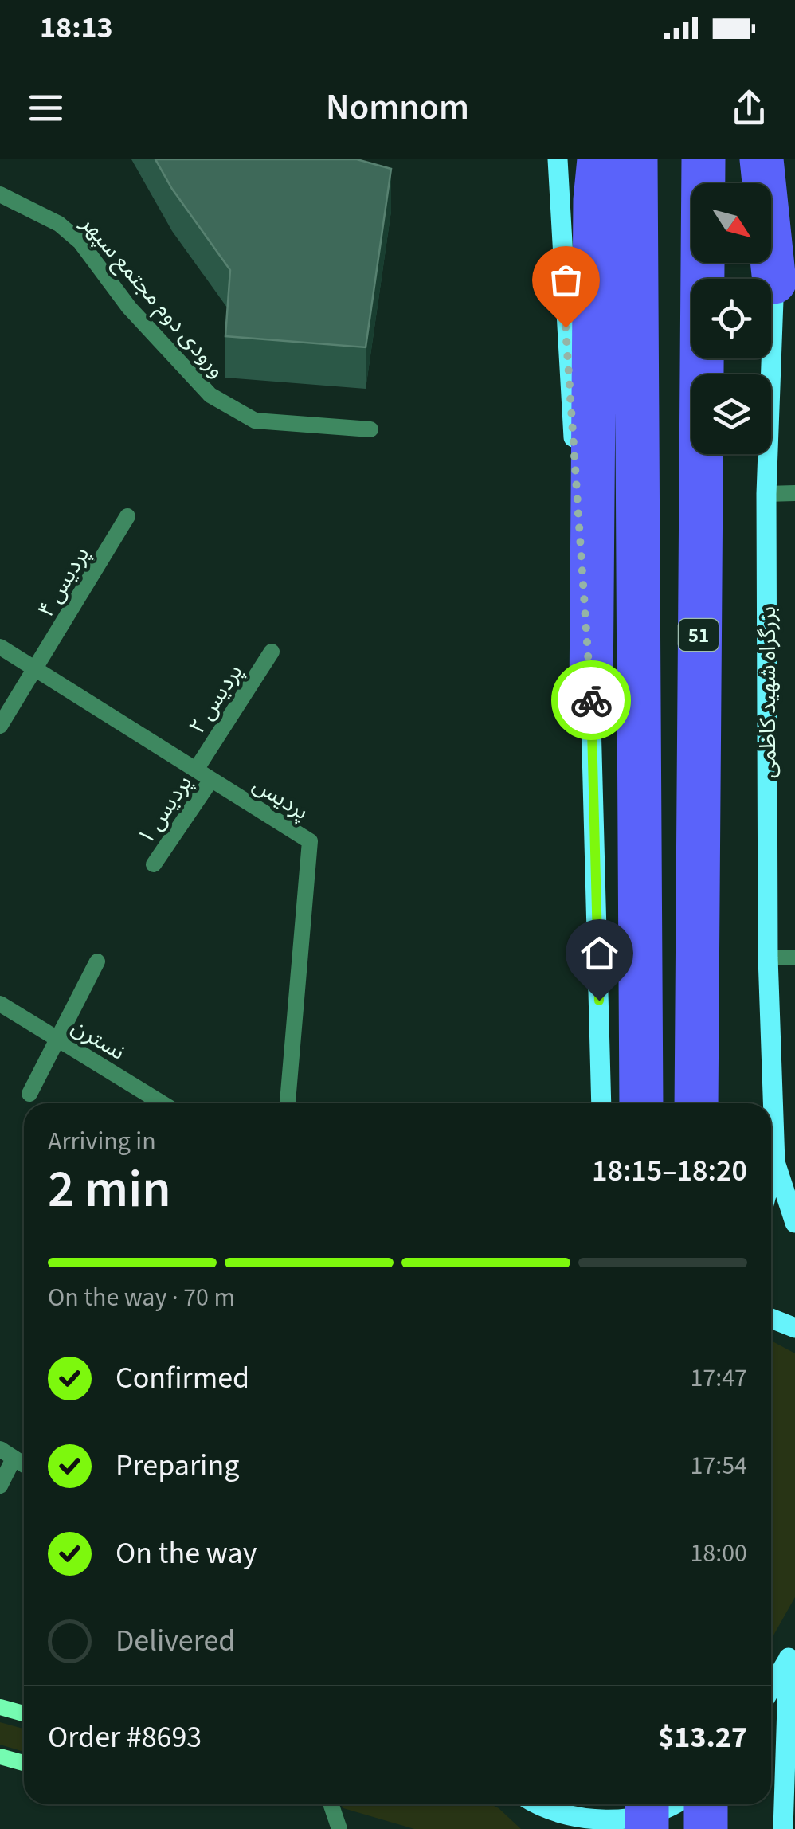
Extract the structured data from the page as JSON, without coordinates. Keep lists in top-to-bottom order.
{
  "streets": {
    "highway": ["51"],
    "main road": ["بزرگراه شهید کاظمی"],
    "street": [
      "ورودی دوم مجتمع سپهر",
      "پردیس ۴",
      "پردیس ۲",
      "پردیس",
      "پردیس ۱",
      "نسترن"
    ]
  },
  "crossings": [
    ["پردیس ۴", "پردیس"],
    ["پردیس ۲", "پردیس"],
    ["پردیس", "پردیس ۱"]
  ],
  "north": "bottom right",
  "page": {
    "status": "18:13",
    "header": "Nomnom",
    "heading": ["2 min", "Arriving in", "18:15–18:20"],
    "panel": ["Order #8693", "$13.27"],
    "bar": "On the way · 70 m",
    "list": [
      ["Confirmed", "17:47"],
      ["Preparing", "17:54"],
      ["On the way", "18:00"],
      "Delivered"
    ]
  }
}
